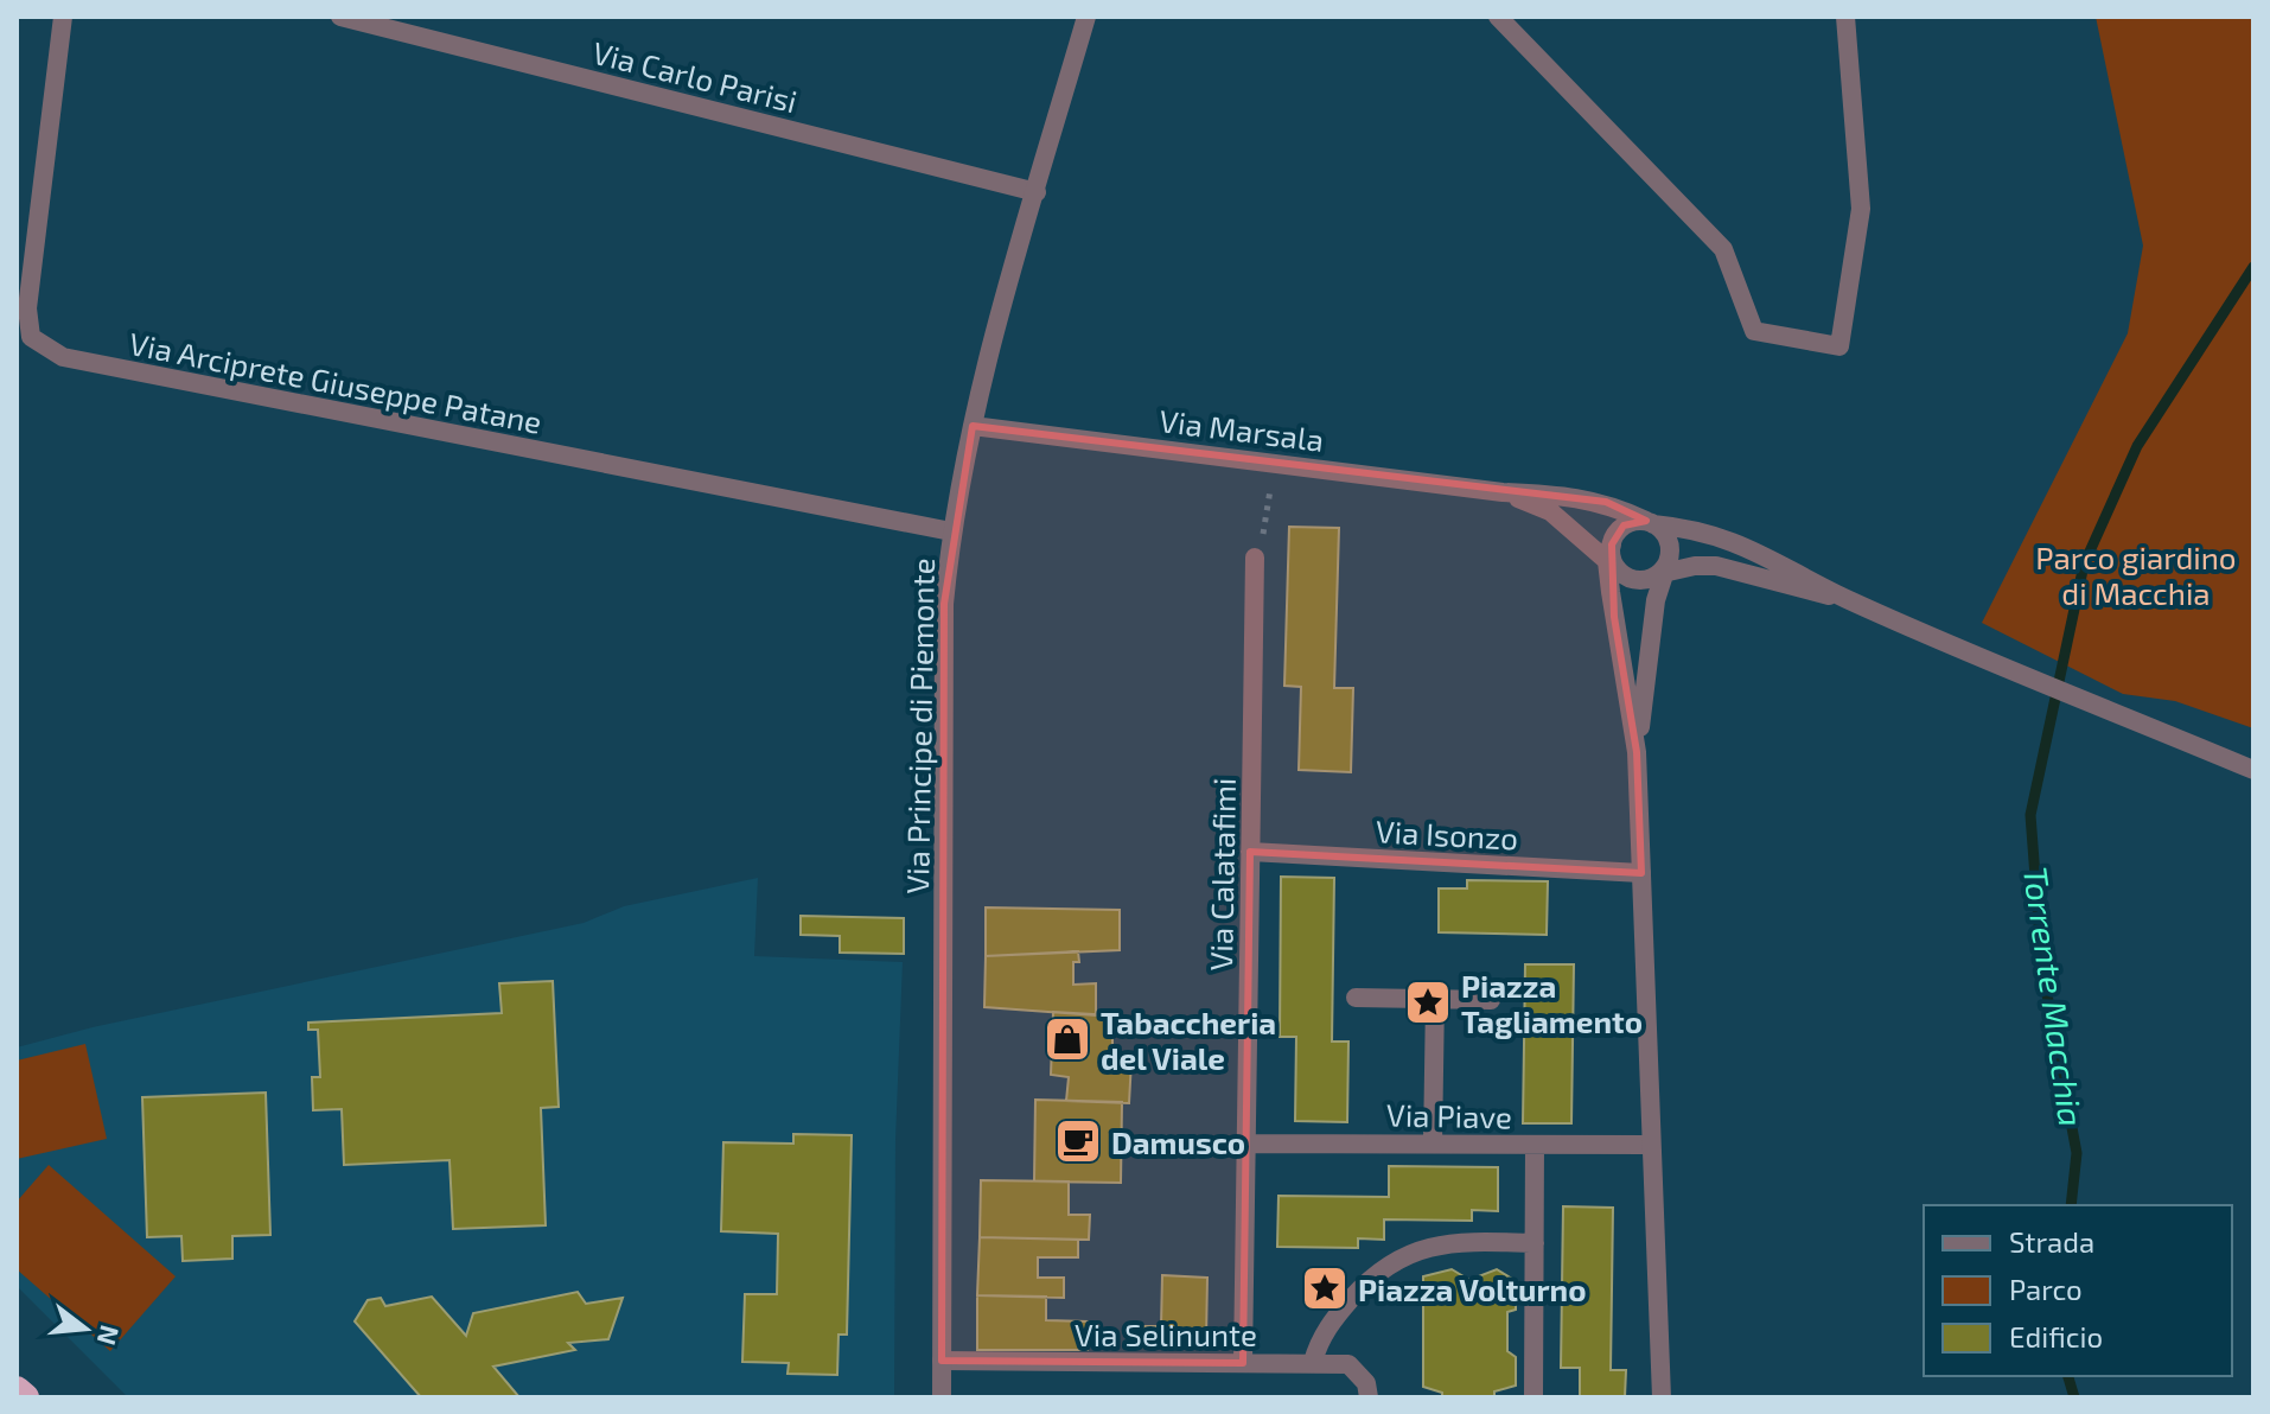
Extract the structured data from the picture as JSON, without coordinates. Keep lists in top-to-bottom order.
{
  "streets": {
    "street": [
      "Via Carlo Parisi",
      "Via Arciprete Giuseppe Patane",
      "Via Marsala",
      "Via Principe di Piemonte",
      "Via Isonzo",
      "Via Calatafimi",
      "Via Piave",
      "Via Selinunte"
    ]
  },
  "crossings": [
    ["Via Carlo Parisi", "Via Principe di Piemonte"],
    ["Via Arciprete Giuseppe Patane", "Via Principe di Piemonte"],
    ["Via Marsala", "Via Principe di Piemonte"],
    ["Via Principe di Piemonte", "Via Selinunte"],
    ["Via Isonzo", "Via Calatafimi"],
    ["Via Calatafimi", "Via Piave"],
    ["Via Calatafimi", "Via Selinunte"]
  ],
  "water": ["Torrente Macchia"],
  "parks": ["Parco giardino di Macchia"],
  "places": {
    "place": ["Piazza Tagliamento", "Piazza Volturno"],
    "shop": ["Tabaccheria del Viale"],
    "cafe": ["Damusco"]
  },
  "legend": ["Strada", "Parco", "Edificio"],
  "north": "right"
}
